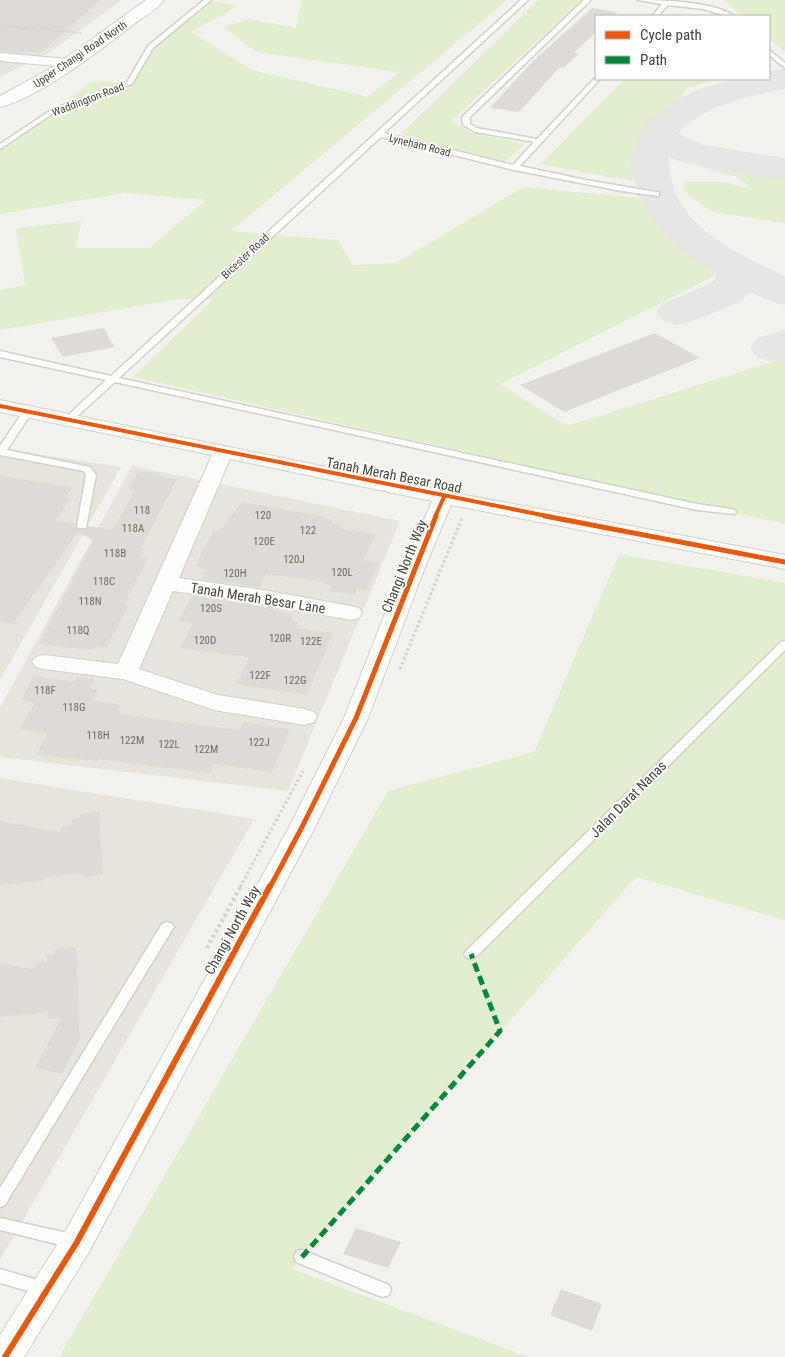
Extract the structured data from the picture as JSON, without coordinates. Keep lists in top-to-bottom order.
{
  "streets": {
    "street": [
      "Upper Changi Road North",
      "Tanah Merah Besar Road",
      "Changi North Way",
      "Tanah Merah Besar Lane"
    ],
    "lane": [
      "Waddington Road",
      "Lyneham Road",
      "Bicester Road",
      "Jalan Darat Nanas"
    ]
  },
  "crossings": [
    ["Lyneham Road", "Bicester Road"],
    ["Bicester Road", "Tanah Merah Besar Road"],
    ["Tanah Merah Besar Road", "Changi North Way"]
  ],
  "house_numbers": [
    "118",
    "120",
    "118A",
    "122",
    "120E",
    "118B",
    "120J",
    "120L",
    "120H",
    "118C",
    "118N",
    "120S",
    "118Q",
    "120R",
    "120D",
    "122E",
    "122F",
    "122G",
    "118F",
    "118G",
    "118H",
    "122M",
    "122J",
    "122L",
    "122M"
  ],
  "legend": ["Cycle path", "Path"]
}
